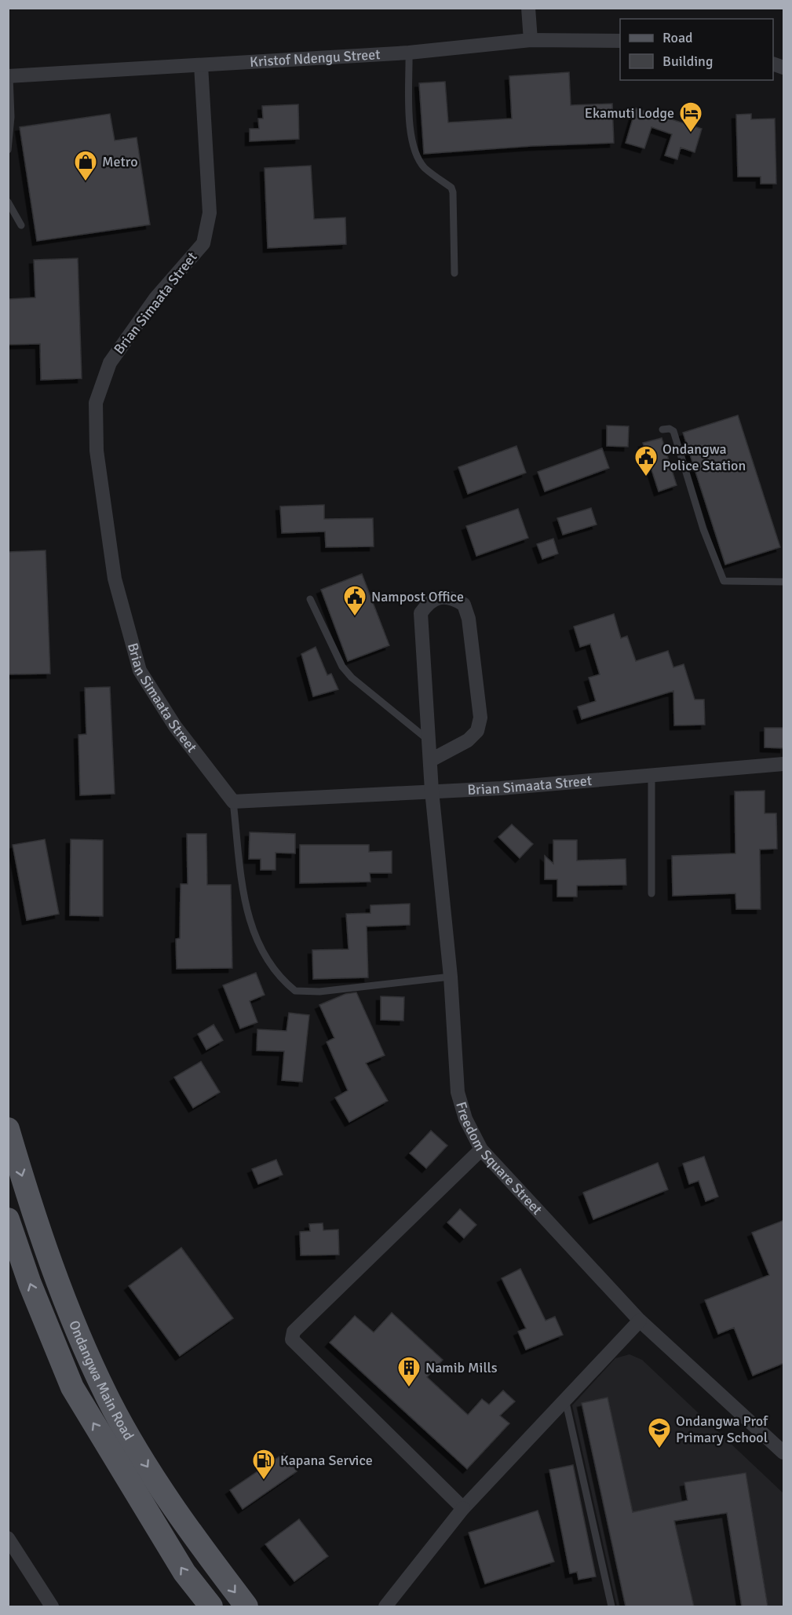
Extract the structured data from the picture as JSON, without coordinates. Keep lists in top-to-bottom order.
{
  "streets": {
    "main road": ["Ondangwa Main Road"],
    "street": ["Kristof Ndengu Street", "Brian Simaata Street", "Freedom Square Street"]
  },
  "crossings": [
    ["Kristof Ndengu Street", "Brian Simaata Street"],
    ["Brian Simaata Street", "Freedom Square Street"]
  ],
  "places": {
    "hotel": ["Ekamuti Lodge"],
    "shop": ["Metro"],
    "public building": ["Ondangwa Police Station", "Nampost Office"],
    "building": ["Namib Mills"],
    "school or university": ["Ondangwa Prof Primary School"],
    "fuel station": ["Kapana Service"]
  },
  "legend": ["Road", "Building"]
}
